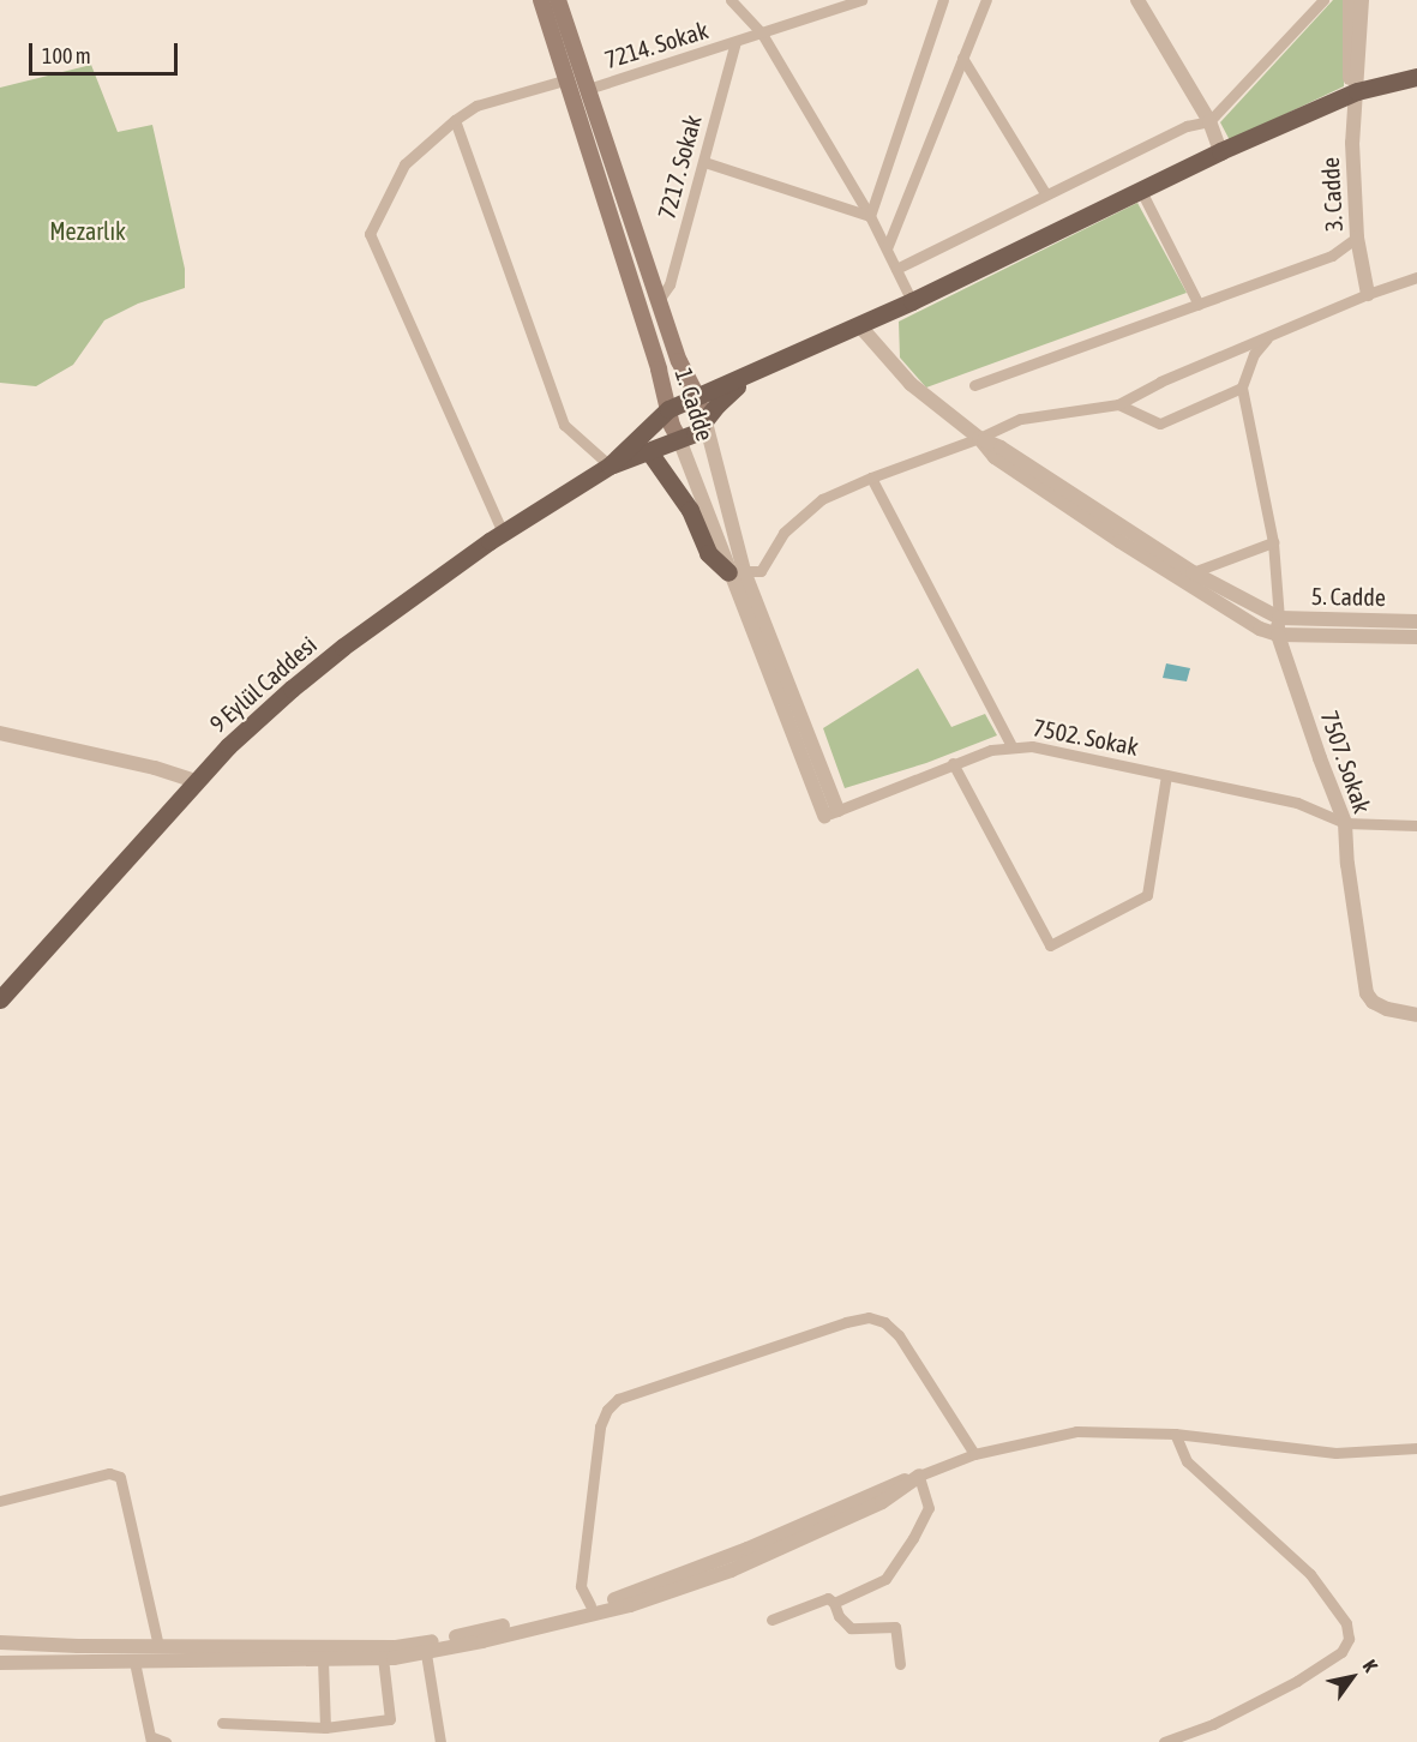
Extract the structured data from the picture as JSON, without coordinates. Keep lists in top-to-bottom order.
{
  "streets": {
    "main road": ["1. Cadde", "9 Eylül Caddesi"],
    "street": [
      "7214. Sokak",
      "7217. Sokak",
      "3. Cadde",
      "5. Cadde",
      "7502. Sokak",
      "7507. Sokak"
    ]
  },
  "crossings": [
    ["7214. Sokak", "7217. Sokak"],
    ["7214. Sokak", "1. Cadde"],
    ["7217. Sokak", "1. Cadde"],
    ["3. Cadde", "9 Eylül Caddesi"],
    ["1. Cadde", "9 Eylül Caddesi"],
    ["1. Cadde", "7502. Sokak"],
    ["7502. Sokak", "7507. Sokak"]
  ],
  "parks": ["Mezarlık"],
  "scale_bar": "100 m",
  "north": "top right"
}
